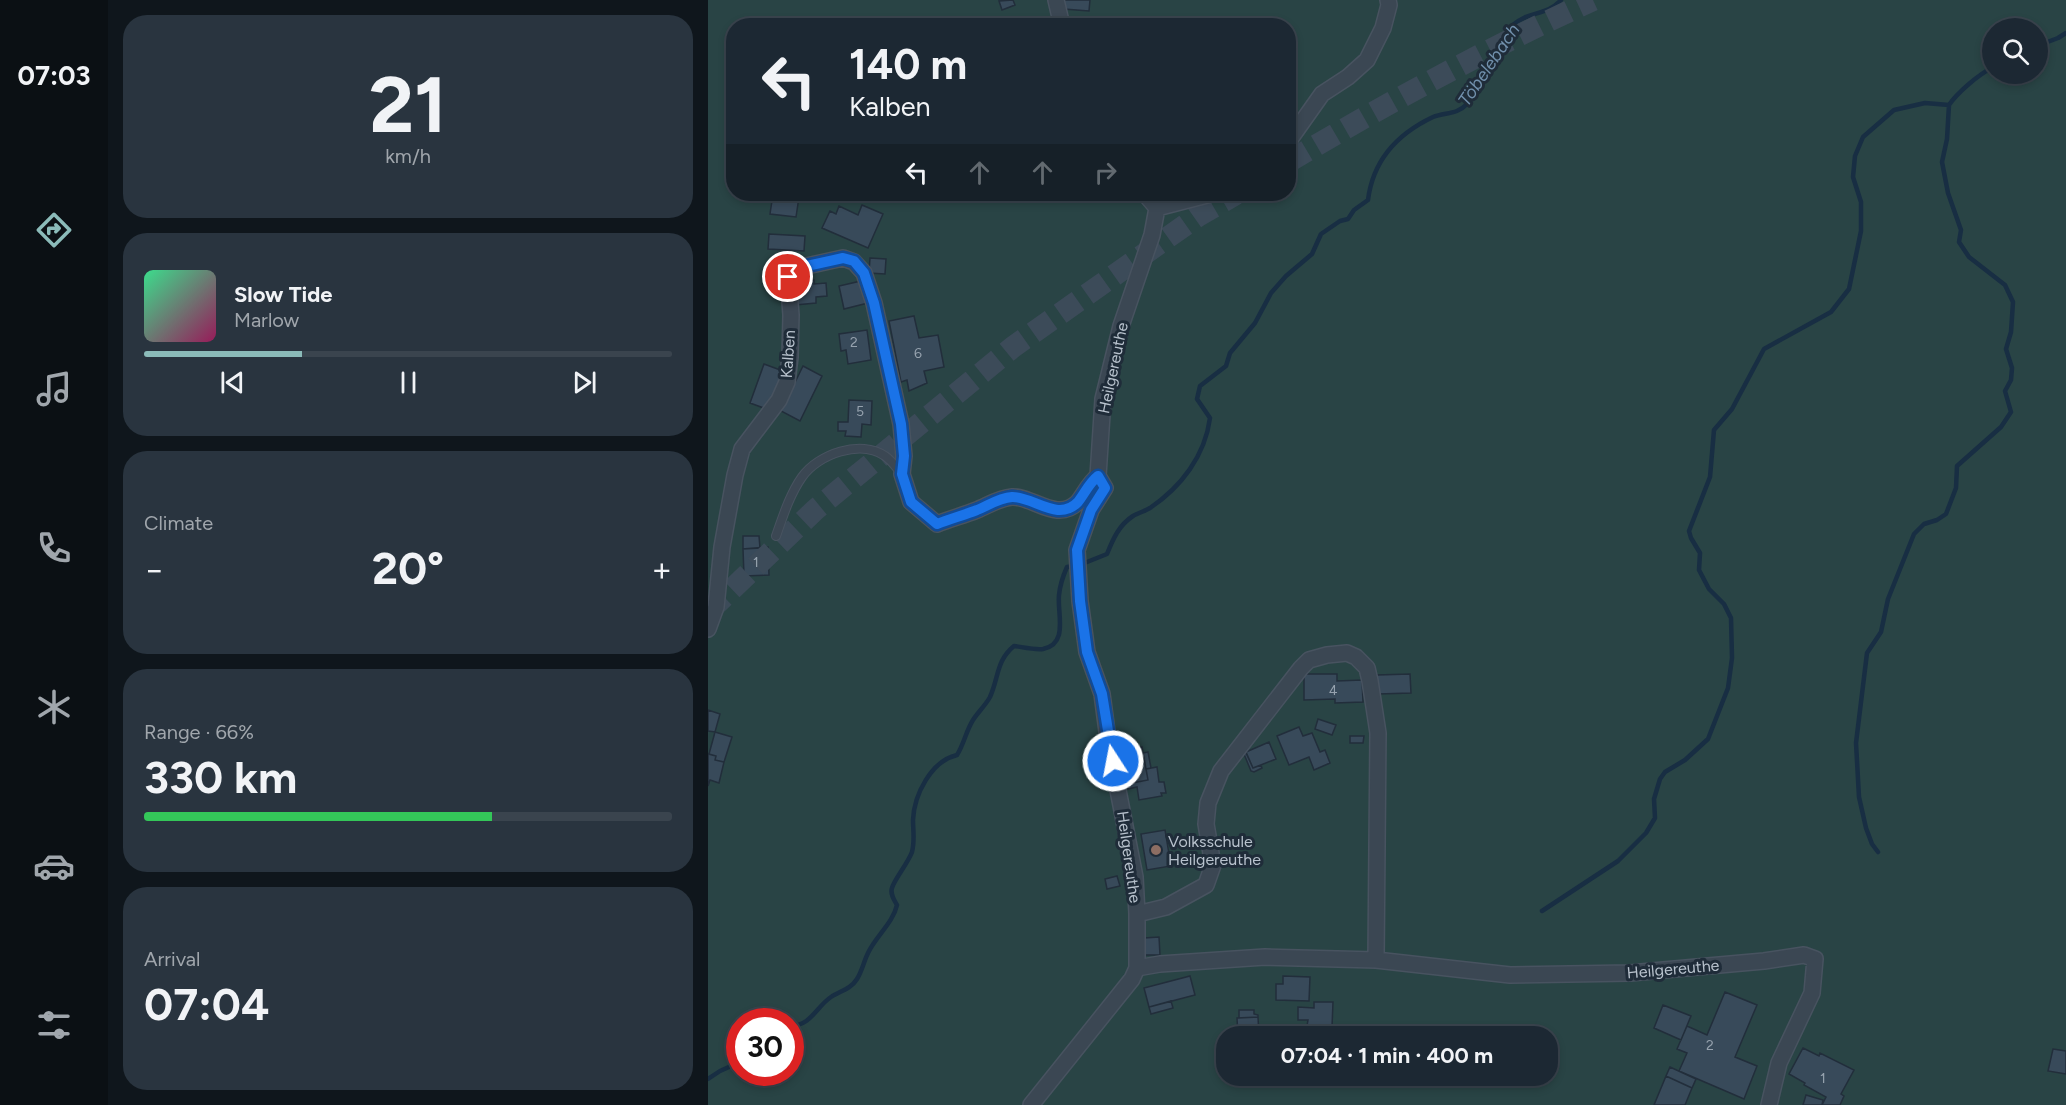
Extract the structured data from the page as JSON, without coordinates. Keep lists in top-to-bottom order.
{
  "streets": {
    "street": ["Kalben", "Heilgereuthe"]
  },
  "crossings": [
    ["Kalben", "Heilgereuthe"]
  ],
  "water": ["Töbelebach"],
  "places": ["Volksschule Heilgereuthe"],
  "house_numbers": [
    "2",
    "6",
    "5",
    "1",
    "4",
    "2",
    "1"
  ],
  "page": {
    "tabs": "07:03",
    "tile": [
      ["21", "km/h"],
      "Climate",
      ["Range · 66%", "330 km"],
      ["Arrival", "07:04"]
    ],
    "turn": ["140 m", "Kalben"],
    "song": ["Slow Tide", "Marlow"],
    "heat": ["−", "20°", "+"],
    "limit": "30",
    "trip": "07:04 · 1 min · 400 m"
  }
}
